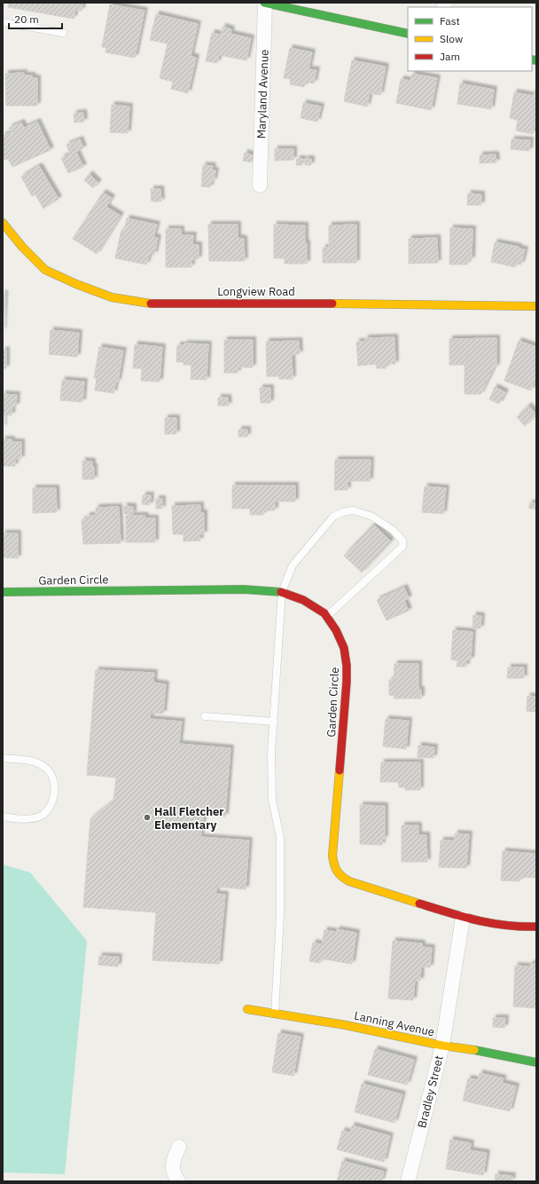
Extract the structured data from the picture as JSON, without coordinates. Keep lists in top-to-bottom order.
{
  "streets": {
    "street": [
      "Maryland Avenue",
      "Longview Road",
      "Garden Circle",
      "Lanning Avenue",
      "Bradley Street"
    ]
  },
  "crossings": [
    ["Garden Circle", "Bradley Street"],
    ["Lanning Avenue", "Bradley Street"]
  ],
  "places": ["Hall Fletcher Elementary"],
  "legend": ["Fast", "Slow", "Jam"],
  "scale_bar": "20 m"
}
